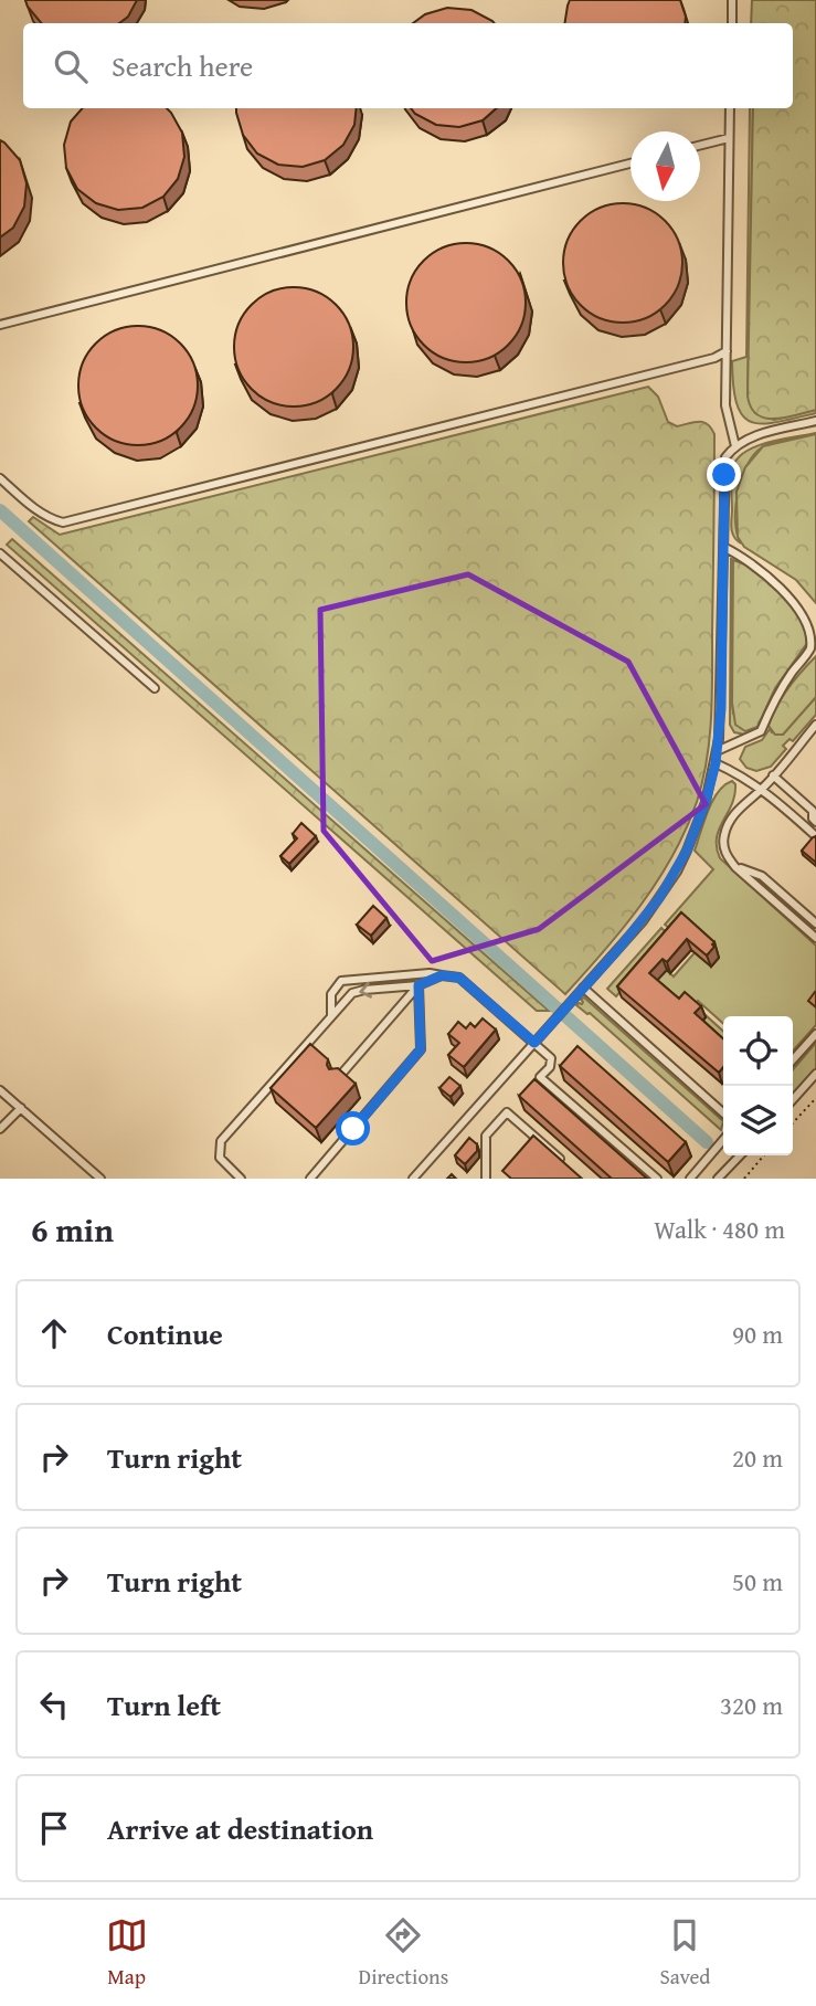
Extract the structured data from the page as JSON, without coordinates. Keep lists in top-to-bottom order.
{
  "north": "bottom",
  "page": {
    "search": "Search here",
    "heading": ["6 min", "Walk · 480 m"],
    "list": [
      ["Continue", "90 m"],
      ["Turn right", "20 m"],
      ["Turn right", "50 m"],
      ["Turn left", "320 m"],
      "Arrive at destination"
    ],
    "nav": ["Map", "Directions", "Saved"]
  }
}
